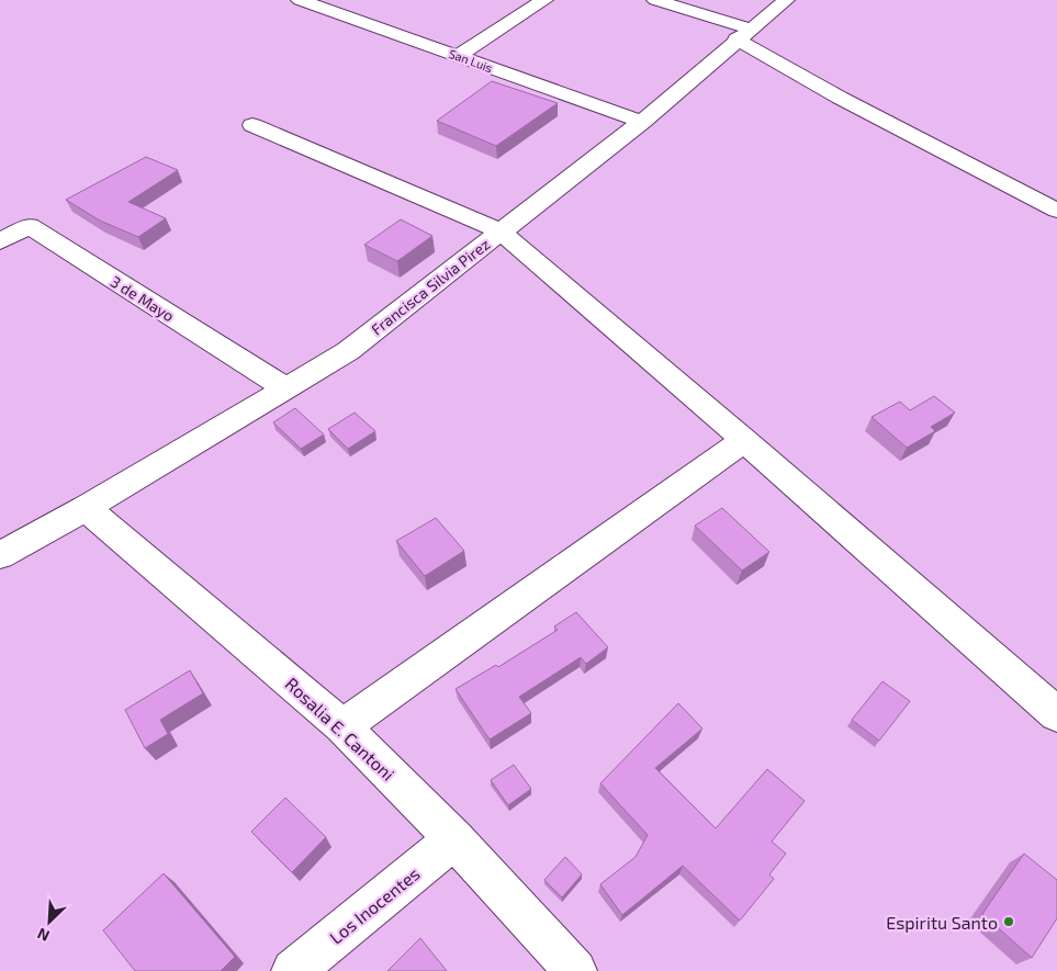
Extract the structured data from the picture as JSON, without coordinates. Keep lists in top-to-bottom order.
{
  "streets": {
    "street": [
      "San Luis",
      "Francisca Silvia Pirez",
      "3 de Mayo",
      "Rosalia E. Cantoni",
      "Los Inocentes"
    ]
  },
  "crossings": [
    ["San Luis", "Francisca Silvia Pirez"],
    ["Francisca Silvia Pirez", "3 de Mayo"],
    ["Francisca Silvia Pirez", "Rosalia E. Cantoni"],
    ["Rosalia E. Cantoni", "Los Inocentes"]
  ],
  "places": ["Espiritu Santo"],
  "north": "bottom left"
}
